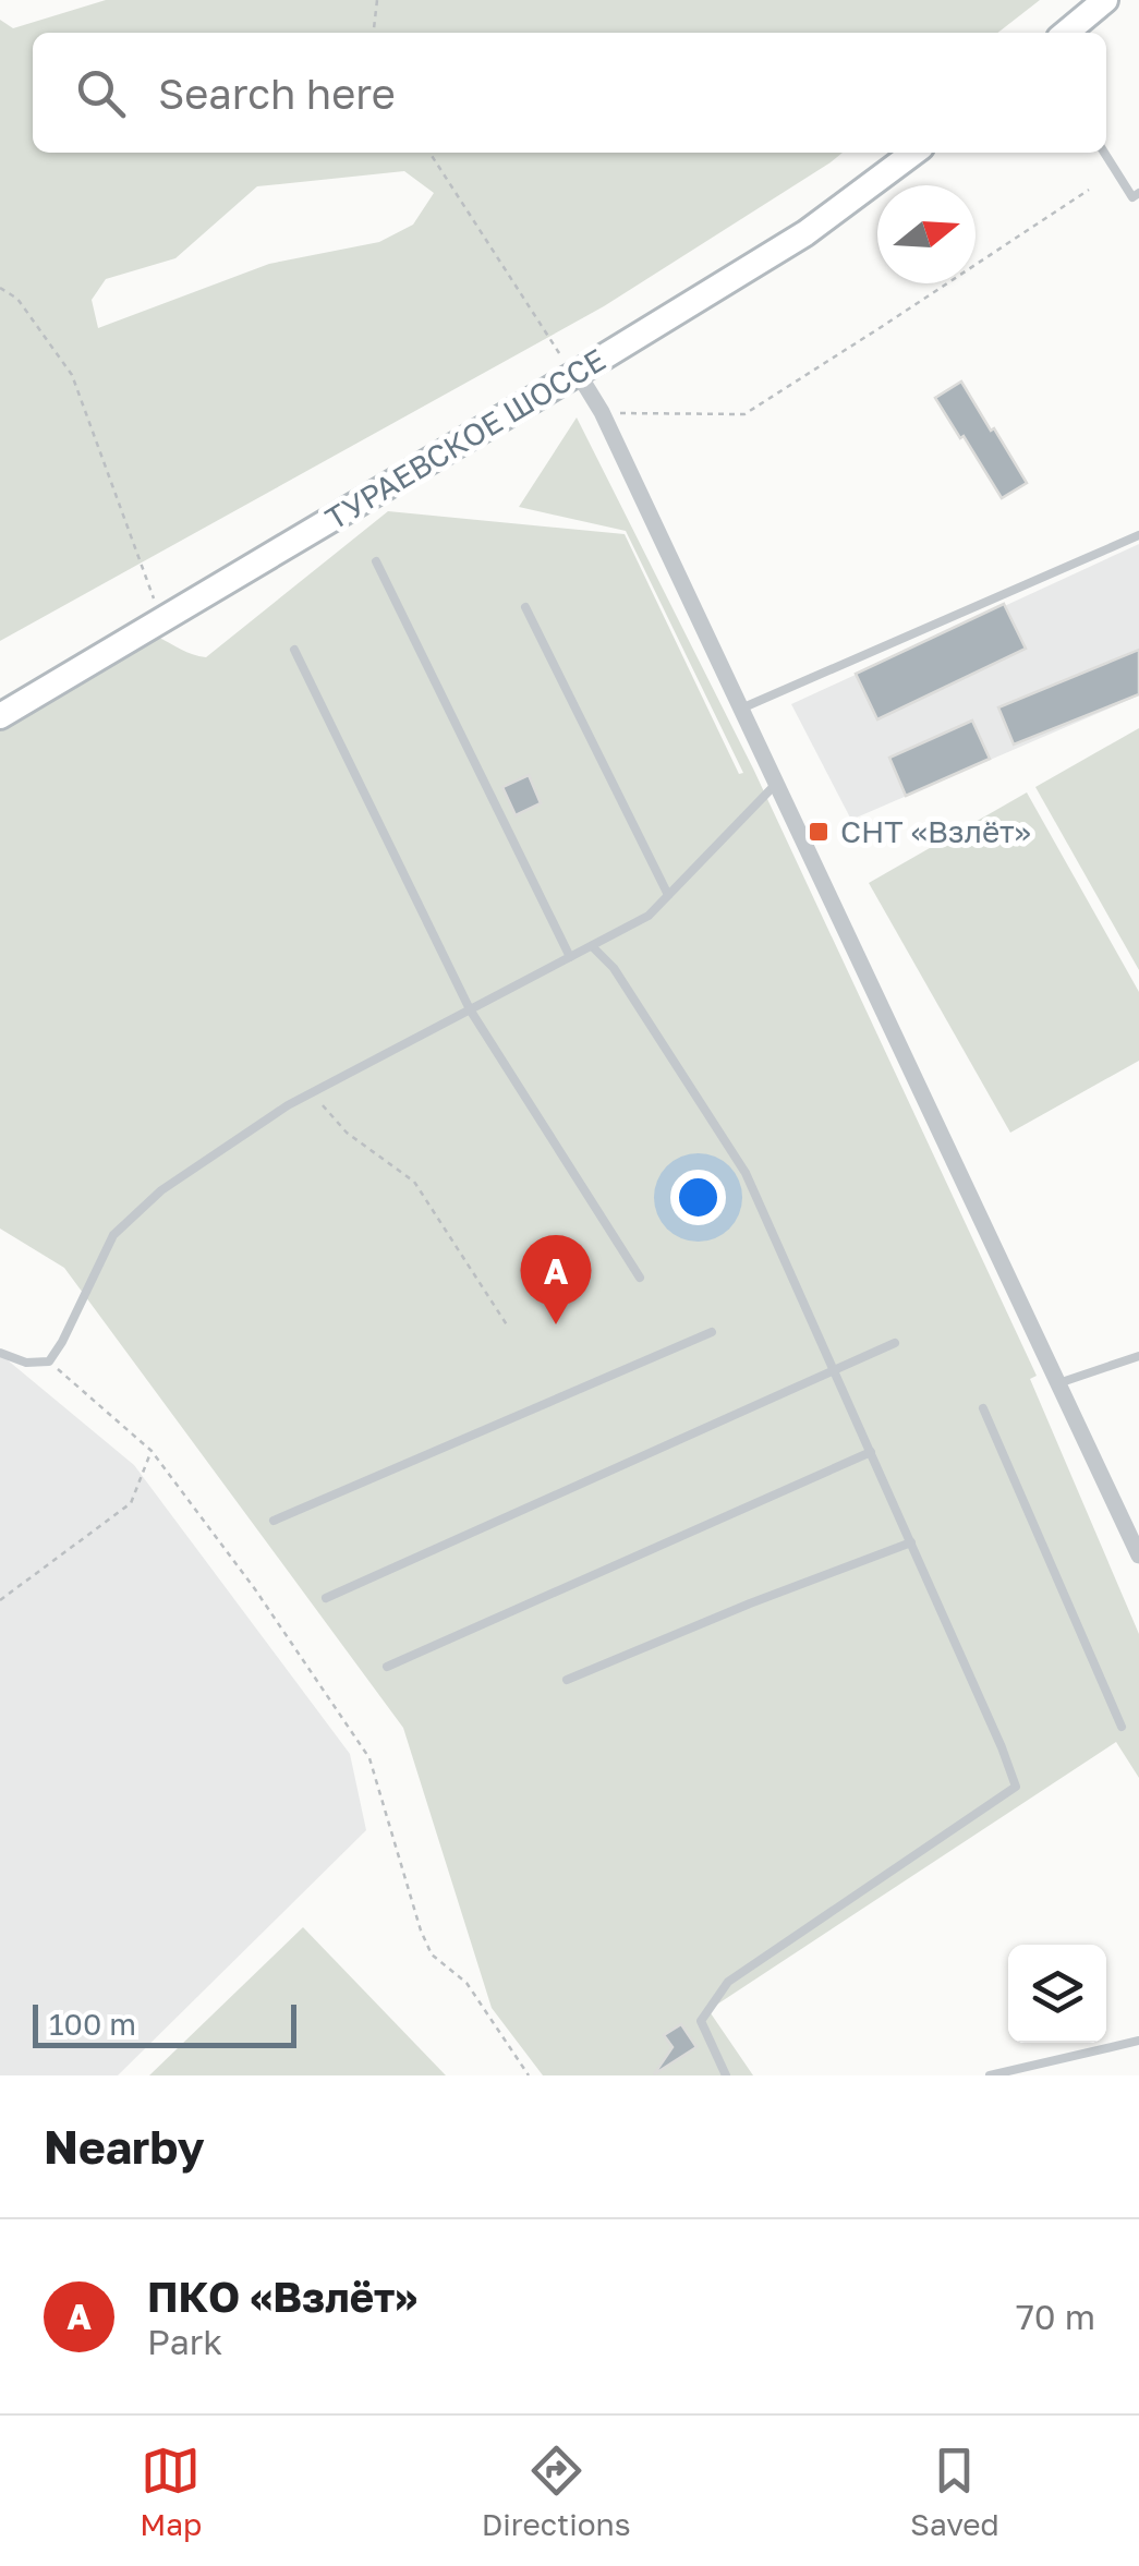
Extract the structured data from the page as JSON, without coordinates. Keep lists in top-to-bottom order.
{
  "streets": {
    "main road": ["ТУРАЕВСКОЕ ШОССЕ"]
  },
  "places": {
    "transit": ["СНТ «Взлёт»"]
  },
  "scale_bar": "100 m",
  "north": "right",
  "page": {
    "search": "Search here",
    "pins": "A",
    "scale": "100 m",
    "heading": "Nearby",
    "list": [
      {
        "mark": "A",
        "name": "ПКО «Взлёт»",
        "note": "Park",
        "value": "70 m"
      }
    ],
    "nav": ["Map", "Directions", "Saved"]
  }
}
